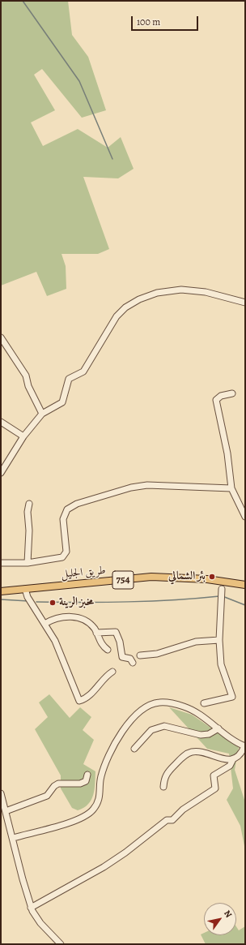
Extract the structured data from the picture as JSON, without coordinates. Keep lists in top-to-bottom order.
{
  "streets": {
    "main road": ["طريق الجليل", "754"]
  },
  "places": ["بئر الشمالي", "مخبز الرينة"],
  "scale_bar": "100 m",
  "north": "top right"
}
